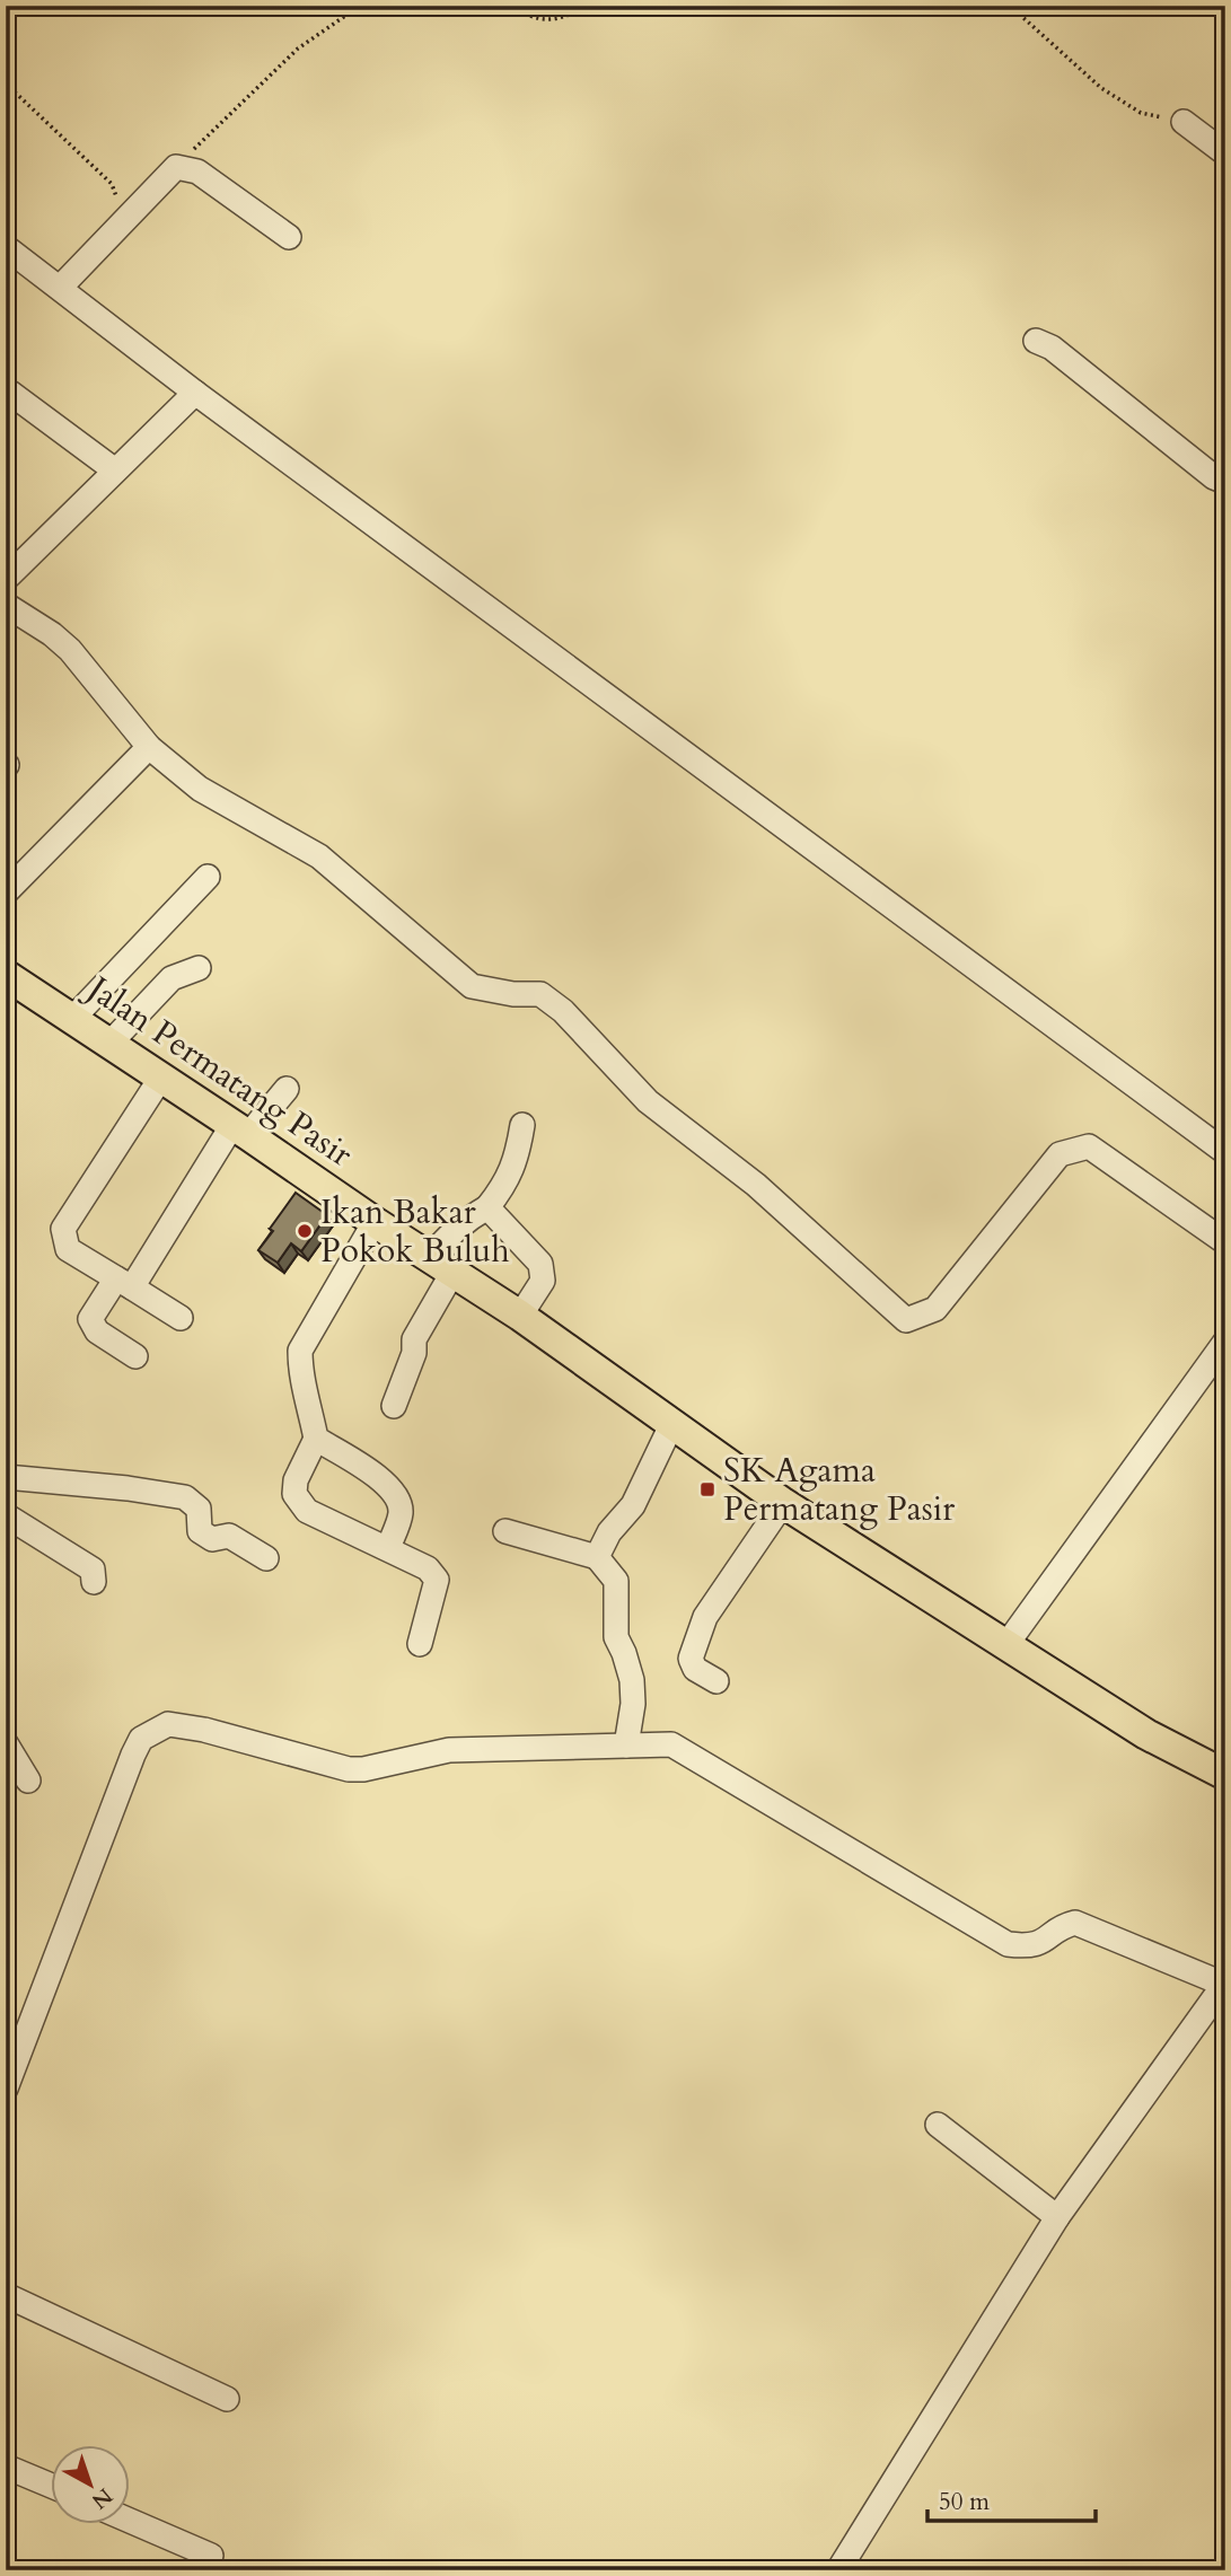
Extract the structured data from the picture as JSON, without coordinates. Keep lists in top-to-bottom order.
{
  "streets": {
    "main road": ["Jalan Permatang Pasir"]
  },
  "places": {
    "other": ["Ikan Bakar Pokok Buluh"],
    "transit": ["SK Agama Permatang Pasir"]
  },
  "scale_bar": "50 m",
  "north": "bottom right"
}
